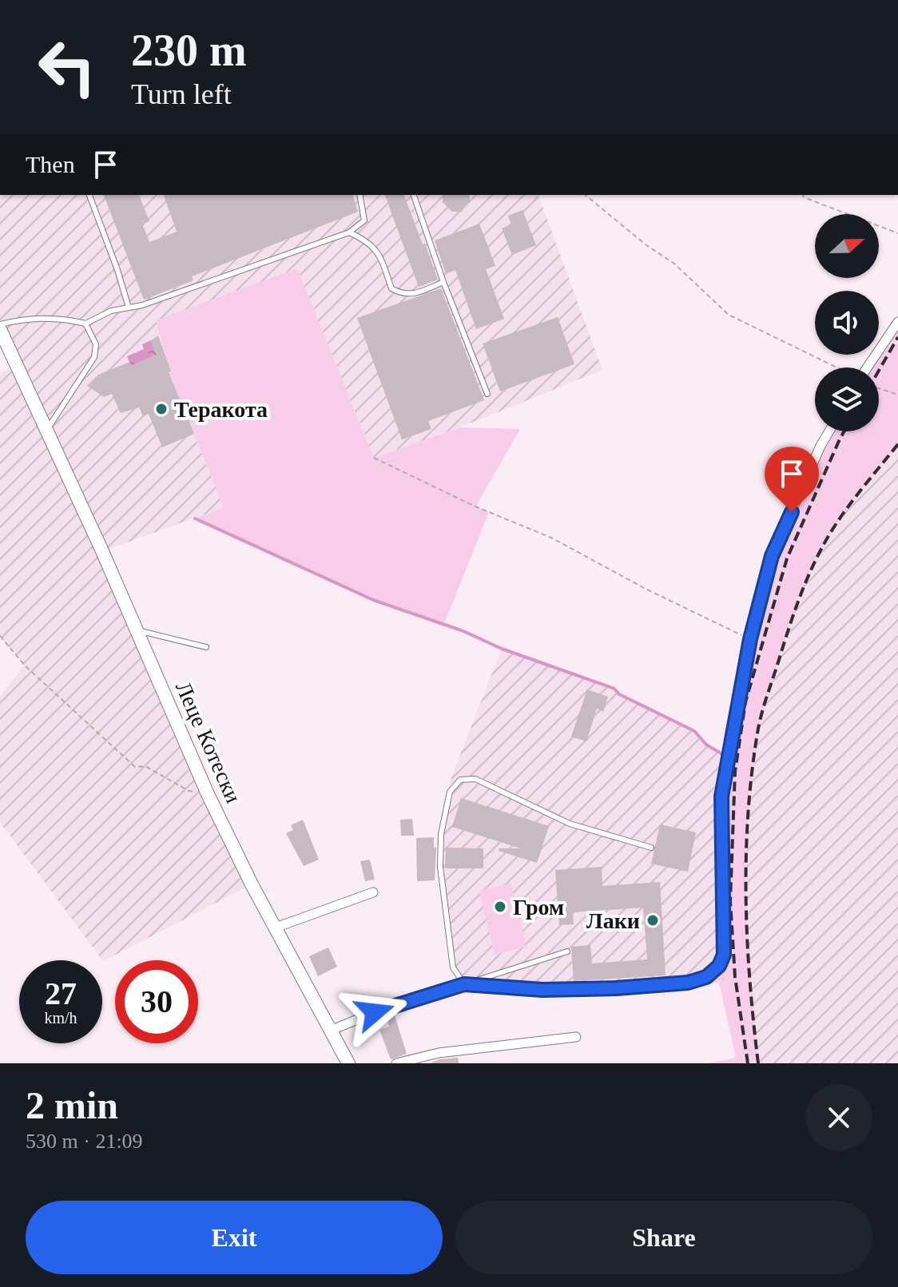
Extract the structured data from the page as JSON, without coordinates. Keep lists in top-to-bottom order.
{
  "streets": {
    "main road": ["Леце Котески"]
  },
  "places": ["Теракота", "Гром", "Лаки"],
  "north": "right",
  "page": {
    "turn": ["230 m", "Turn left"],
    "then": "Then",
    "speed": "27 km/h",
    "limit": "30",
    "heading": ["2 min", "530 m · 21:09"],
    "buttons": ["Exit", "Share"]
  }
}
